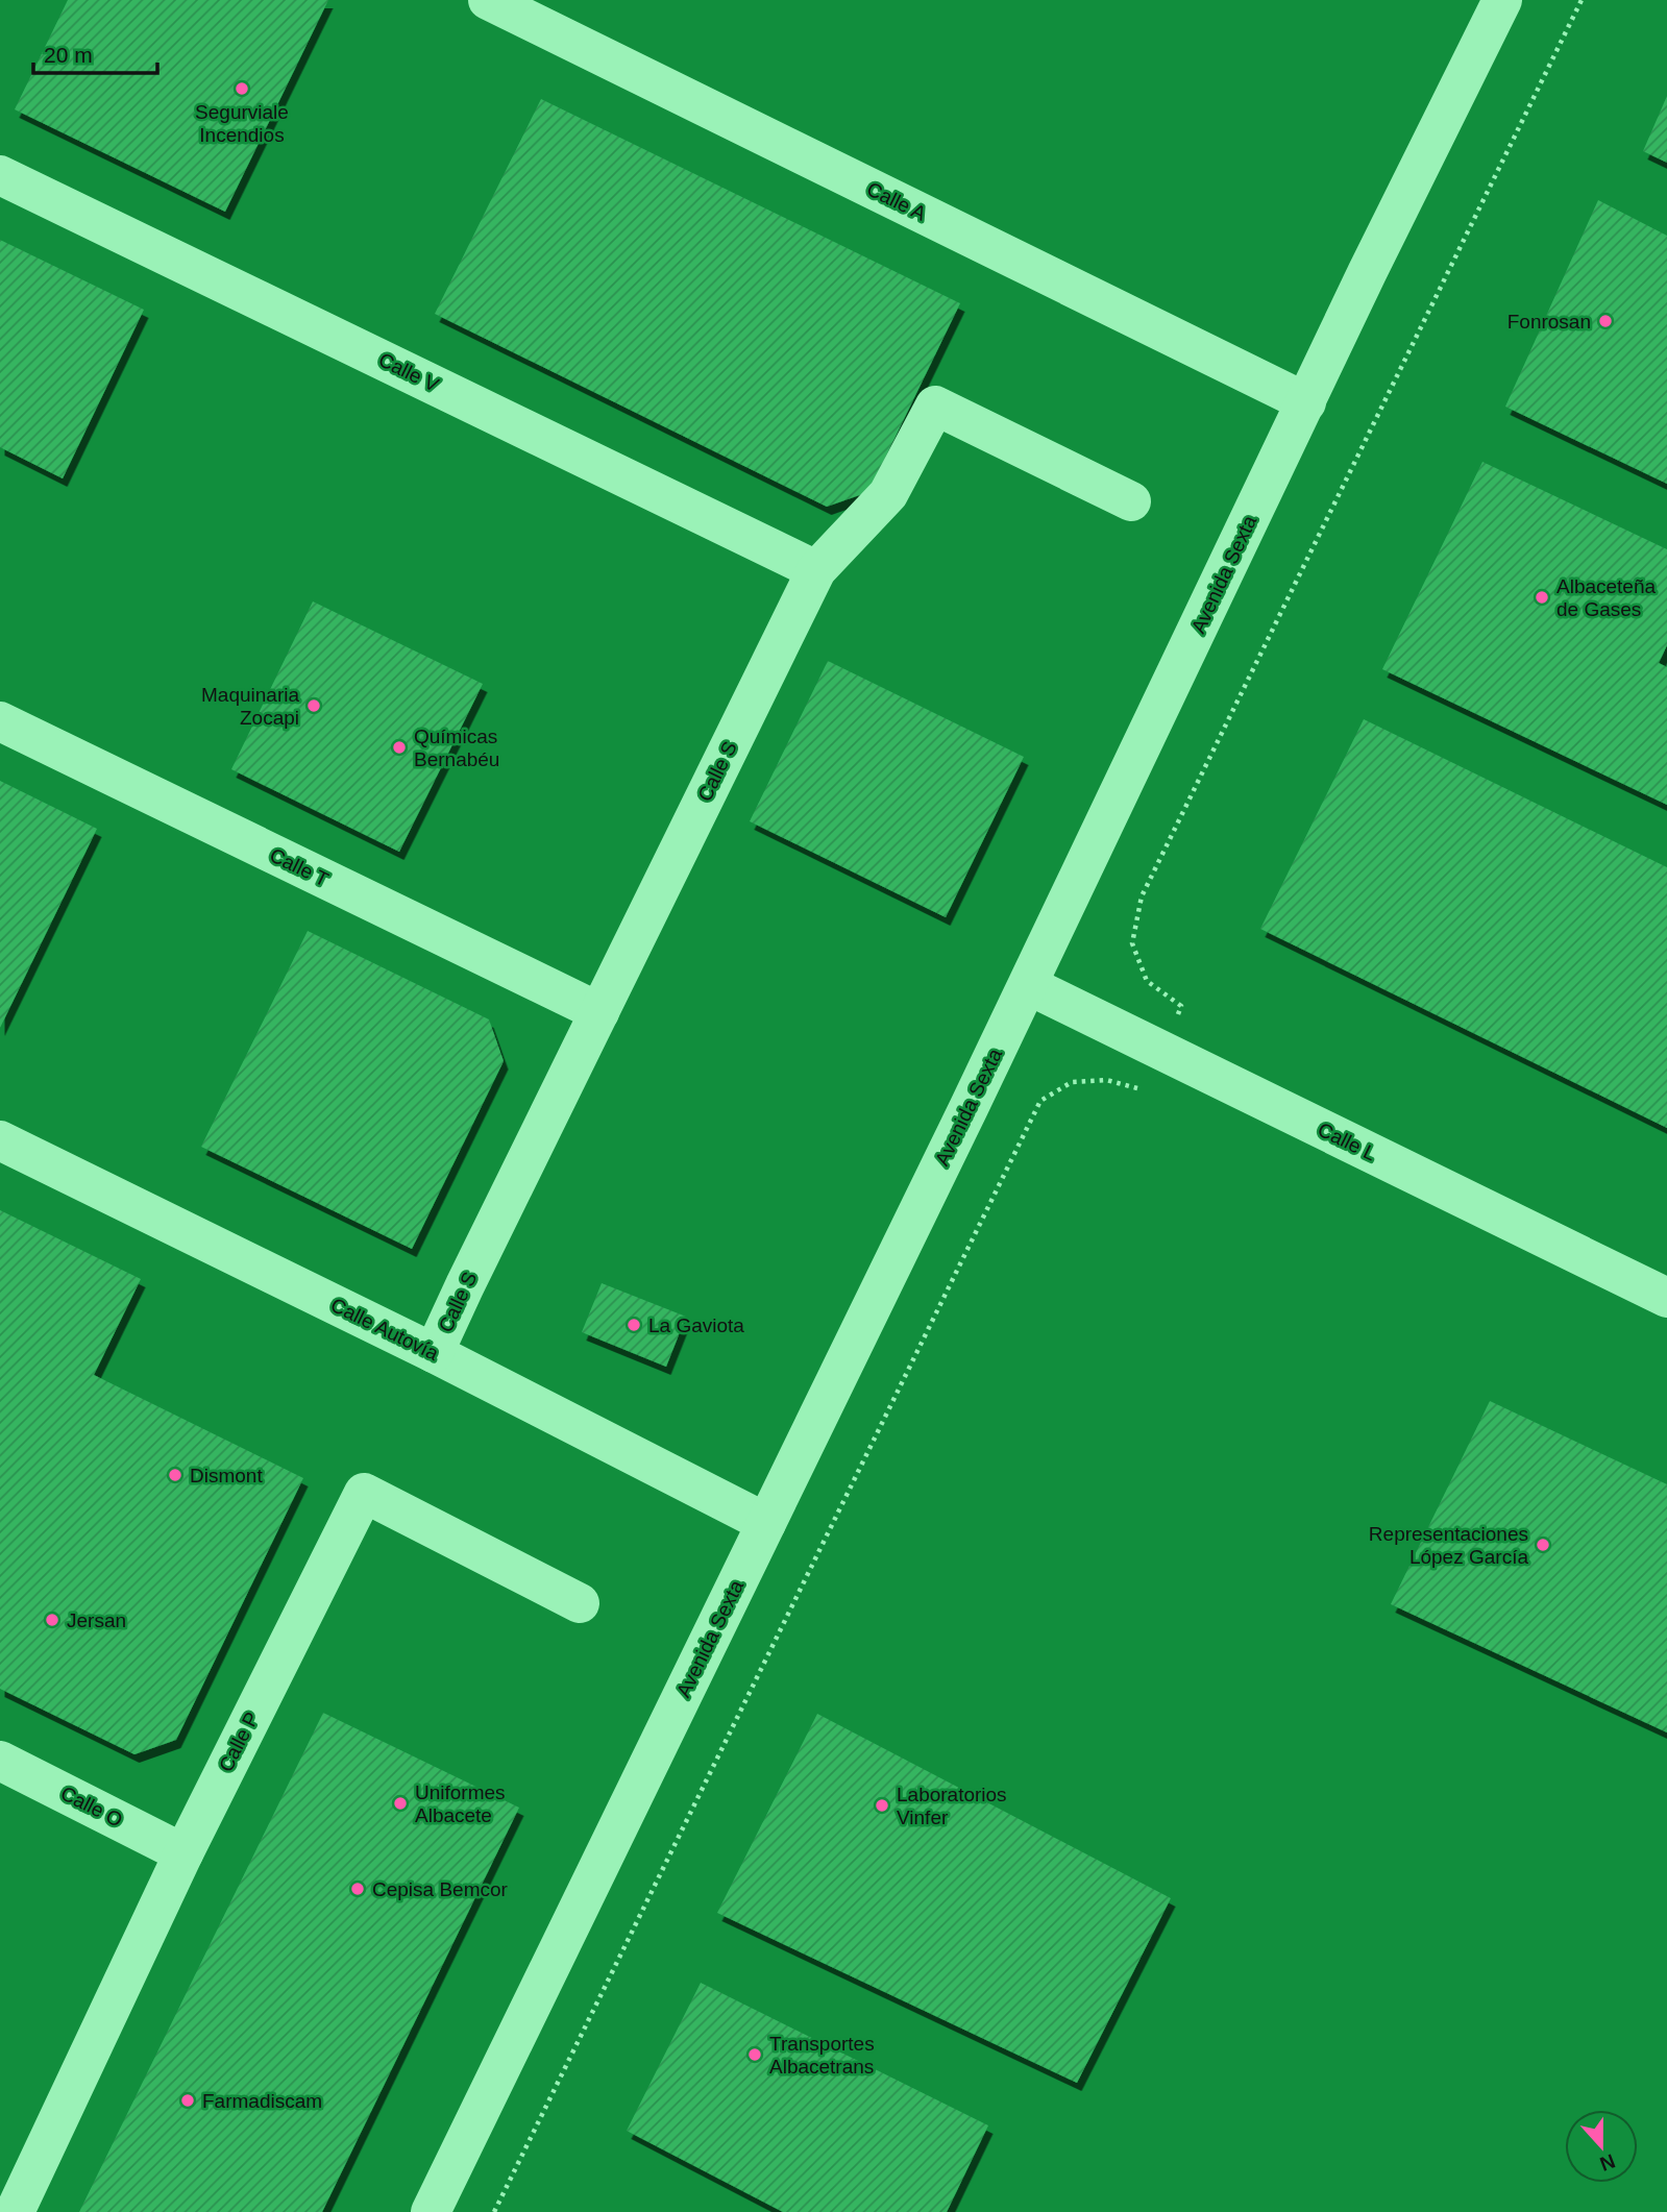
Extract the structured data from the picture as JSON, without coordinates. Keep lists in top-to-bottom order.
{
  "streets": {
    "street": [
      "Calle A",
      "Calle V",
      "Avenida Sexta",
      "Calle S",
      "Calle T",
      "Calle L",
      "Calle Autovía",
      "Calle P",
      "Calle O"
    ]
  },
  "crossings": [
    ["Calle A", "Avenida Sexta"],
    ["Calle V", "Calle S"],
    ["Avenida Sexta", "Calle L"],
    ["Avenida Sexta", "Calle Autovía"],
    ["Calle S", "Calle T"],
    ["Calle S", "Calle Autovía"],
    ["Calle P", "Calle O"]
  ],
  "places": [
    "Segurviale Incendios",
    "Fonrosan",
    "Albaceteña de Gases",
    "Maquinaria Zocapi",
    "Químicas Bernabéu",
    "La Gaviota",
    "Dismont",
    "Representaciones López García",
    "Jersan",
    "Uniformes Albacete",
    "Laboratorios Vinfer",
    "Cepisa Bemcor",
    "Transportes Albacetrans",
    "Farmadiscam"
  ],
  "scale_bar": "20 m",
  "north": "bottom"
}
